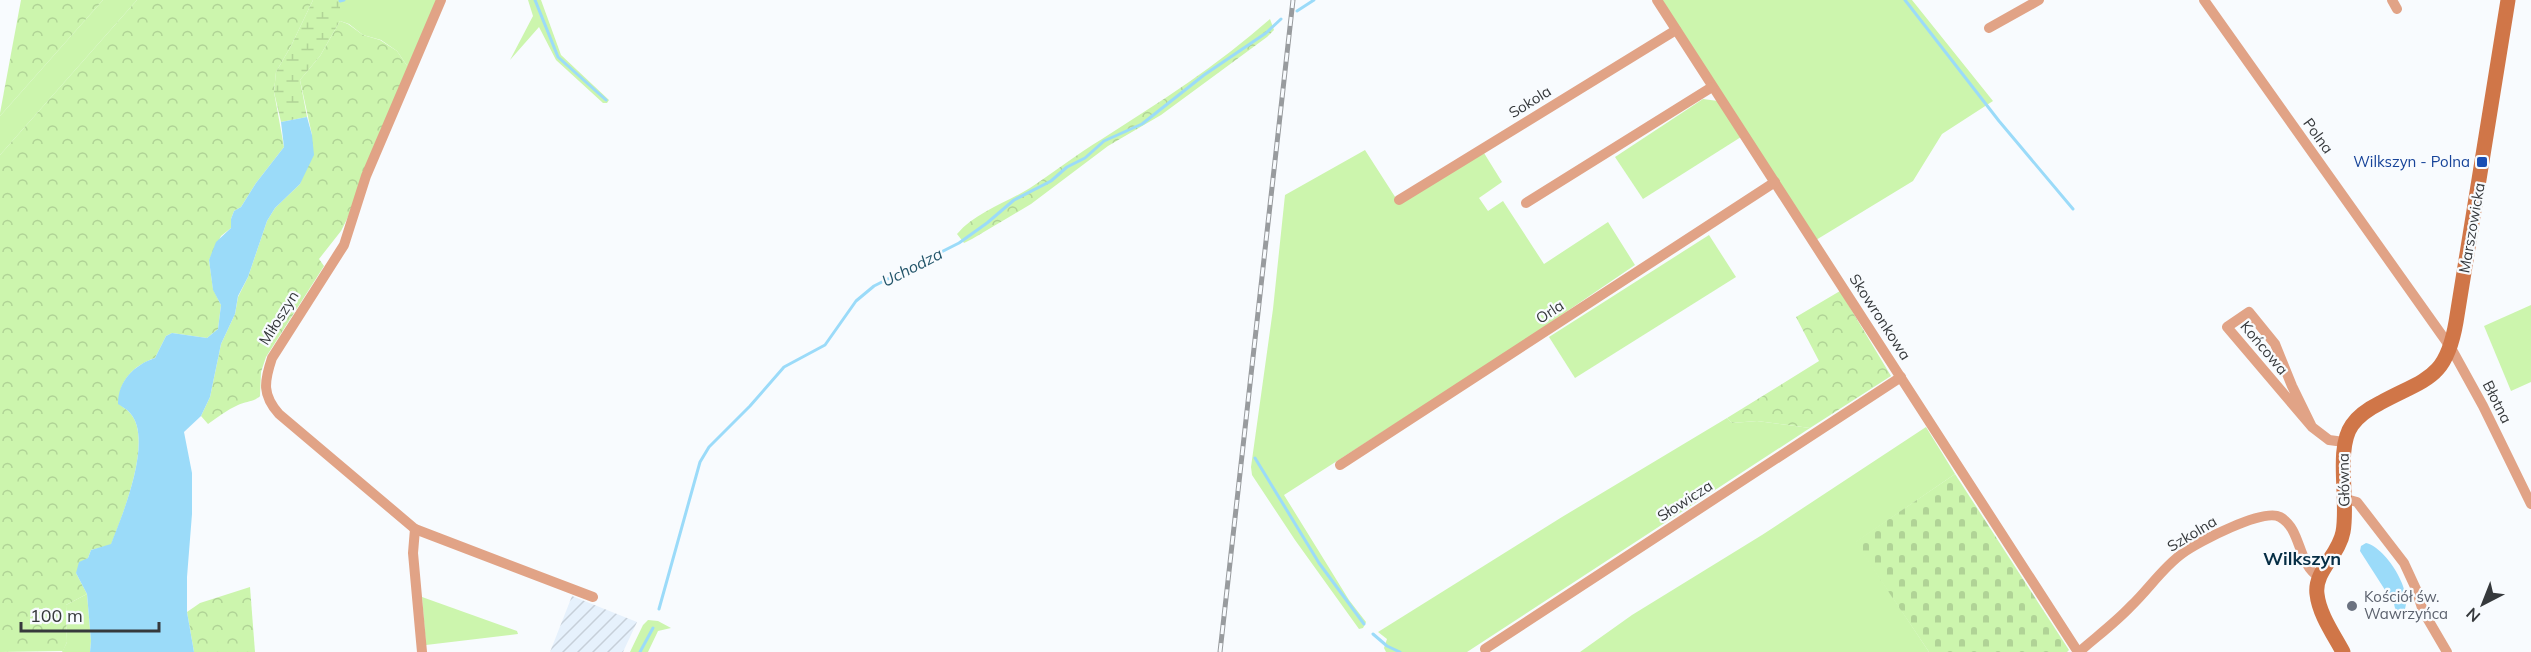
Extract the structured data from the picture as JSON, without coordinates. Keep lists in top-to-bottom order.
{
  "streets": {
    "street": [
      "Sokola",
      "Polna",
      "Marszowicka",
      "Orla",
      "Skowronkowa",
      "Miłoszyn",
      "Końcowa",
      "Błotna",
      "Główna",
      "Słowicza",
      "Szkolna"
    ]
  },
  "crossings": [
    ["Sokola", "Skowronkowa"],
    ["Polna", "Marszowicka"],
    ["Polna", "Błotna"],
    ["Polna", "Główna"],
    ["Marszowicka", "Błotna"],
    ["Marszowicka", "Główna"],
    ["Orla", "Skowronkowa"],
    ["Skowronkowa", "Słowicza"],
    ["Skowronkowa", "Szkolna"],
    ["Końcowa", "Główna"],
    ["Błotna", "Główna"],
    ["Główna", "Szkolna"]
  ],
  "districts": ["Wilkszyn"],
  "water": ["Uchodza"],
  "places": {
    "transit": ["Wilkszyn - Polna"],
    "other": ["Kościół św. Wawrzyńca"]
  },
  "scale_bar": "100 m",
  "north": "bottom left"
}
